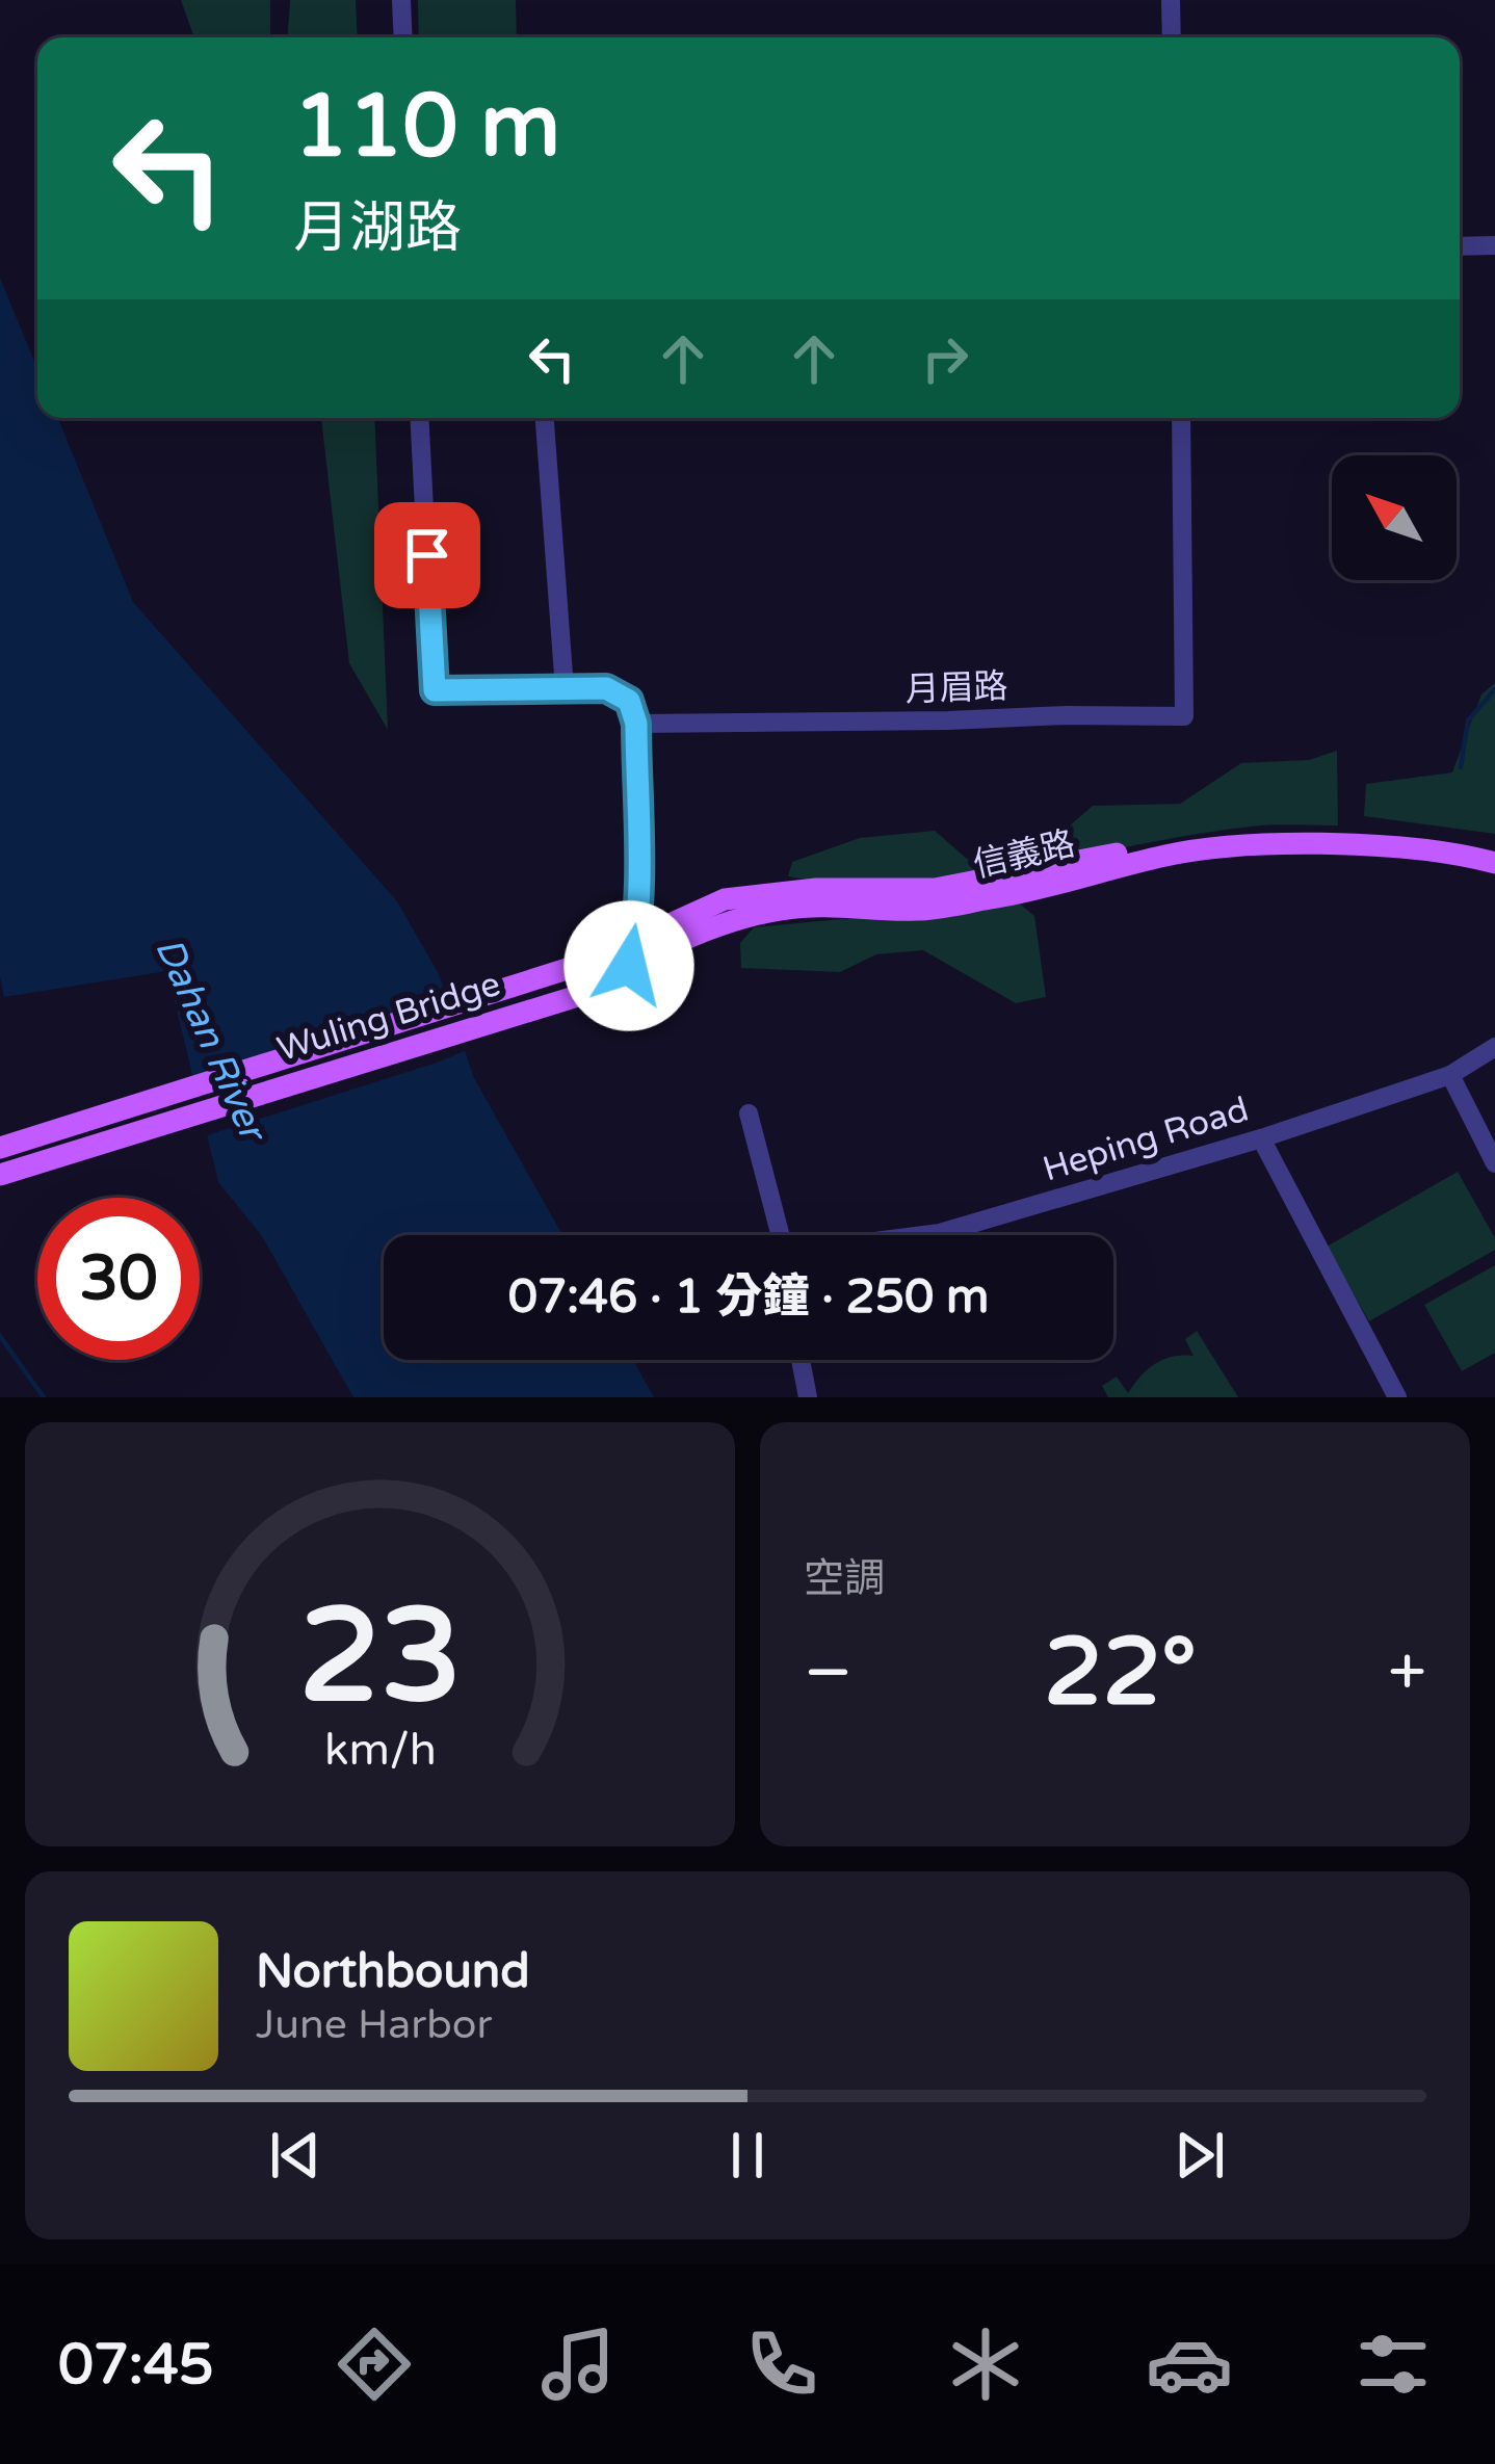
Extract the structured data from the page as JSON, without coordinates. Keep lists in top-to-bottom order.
{
  "streets": {
    "main road": ["信義路", "Wuling Bridge"],
    "street": ["月眉路", "Heping Road"]
  },
  "crossings": [
    ["信義路", "Wuling Bridge"]
  ],
  "water": ["Dahan River"],
  "north": "top left",
  "page": {
    "turn": ["110 m", "月湖路"],
    "limit": "30",
    "trip": "07:46 · 1 分鐘 · 250 m",
    "tile": "空調",
    "heat": ["−", "22°", "+"],
    "song": ["Northbound", "June Harbor"],
    "tabs": "07:45",
    "gauge": ["23", "km/h"]
  }
}
